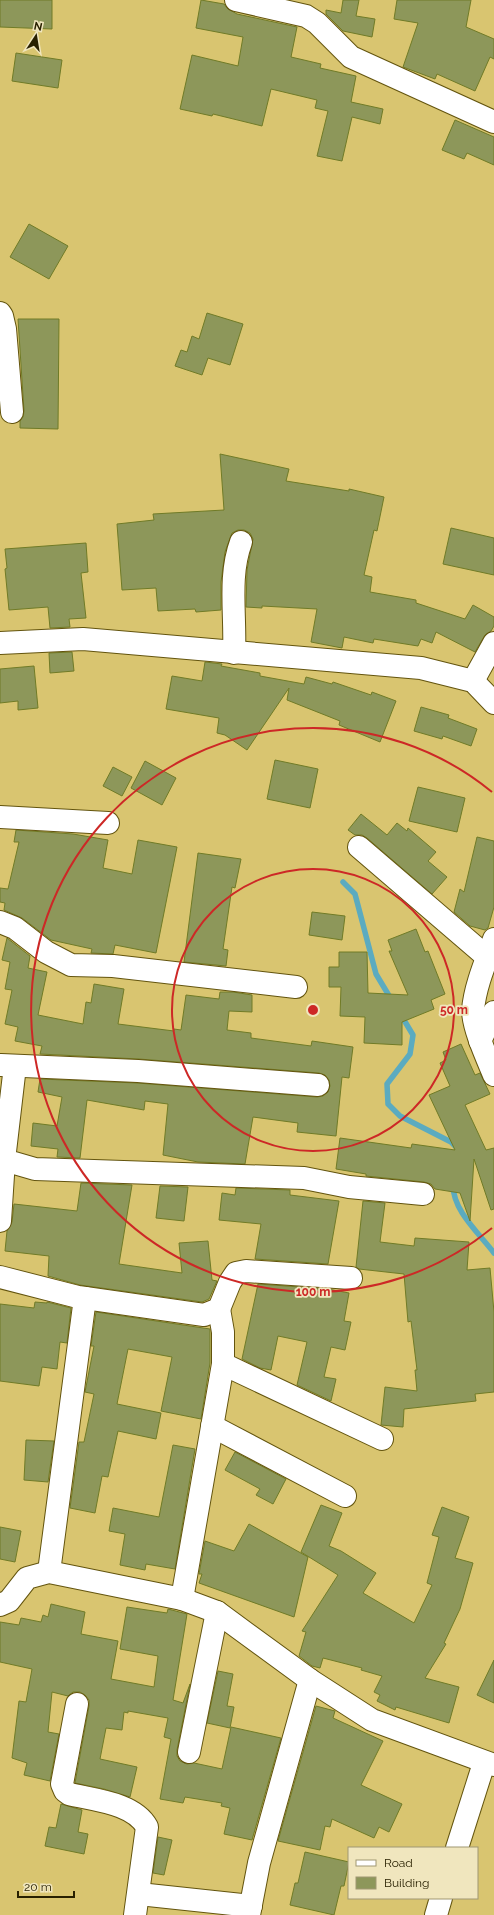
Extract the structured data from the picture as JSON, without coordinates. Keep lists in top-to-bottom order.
{
  "legend": ["Road", "Building"],
  "scale_bar": "20 m",
  "north": "top",
  "rings": ["50 m", "100 m"]
}
